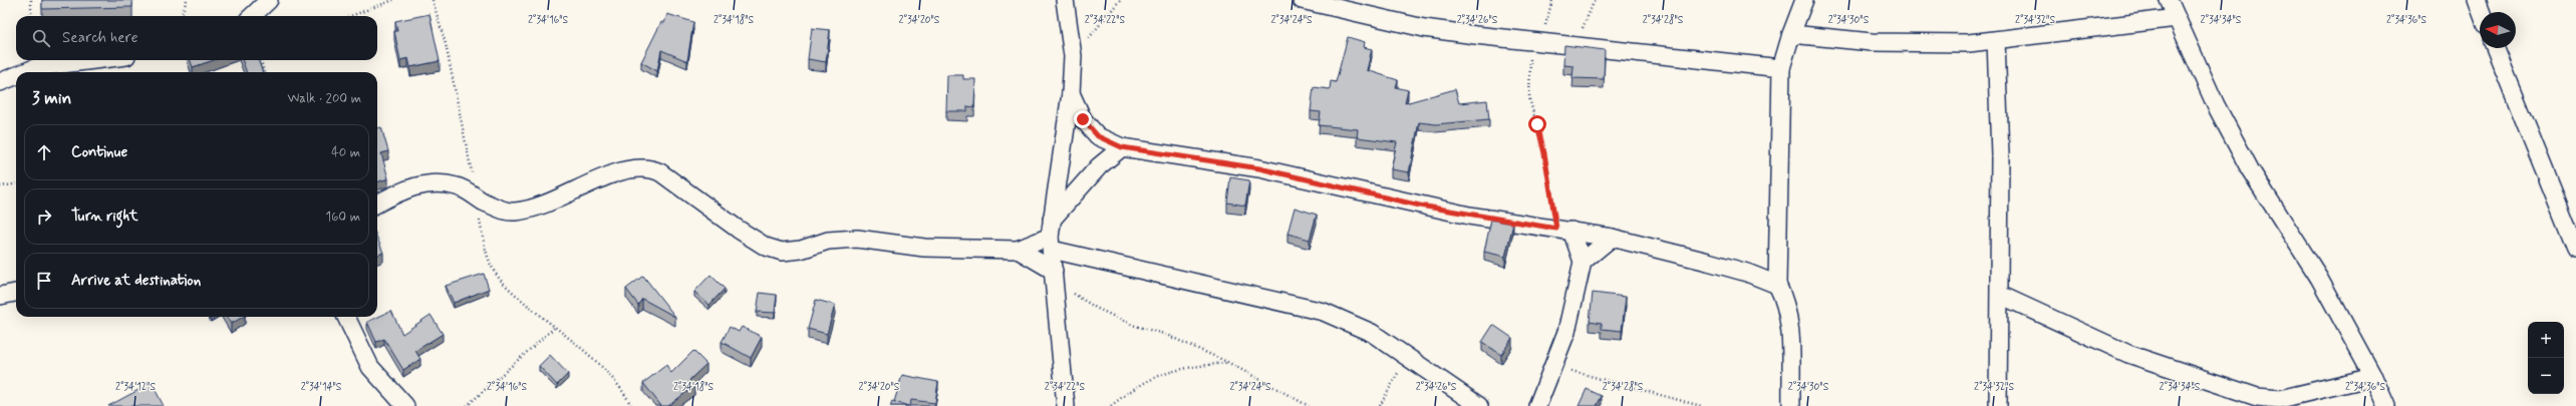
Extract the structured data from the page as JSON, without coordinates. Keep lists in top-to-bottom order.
{
  "north": "left",
  "page": {
    "search": "Search here",
    "heading": ["3 min", "Walk · 200 m"],
    "list": [
      ["Continue", "40 m"],
      ["Turn right", "160 m"],
      "Arrive at destination"
    ],
    "map_buttons": ["+", "−"]
  },
  "coordinates": [
    "2°34'16\"S",
    "2°34'18\"S",
    "2°34'20\"S",
    "2°34'22\"S",
    "2°34'24\"S",
    "2°34'26\"S",
    "2°34'28\"S",
    "2°34'30\"S",
    "2°34'32\"S",
    "2°34'34\"S",
    "2°34'36\"S",
    "2°34'12\"S",
    "2°34'14\"S"
  ]
}
